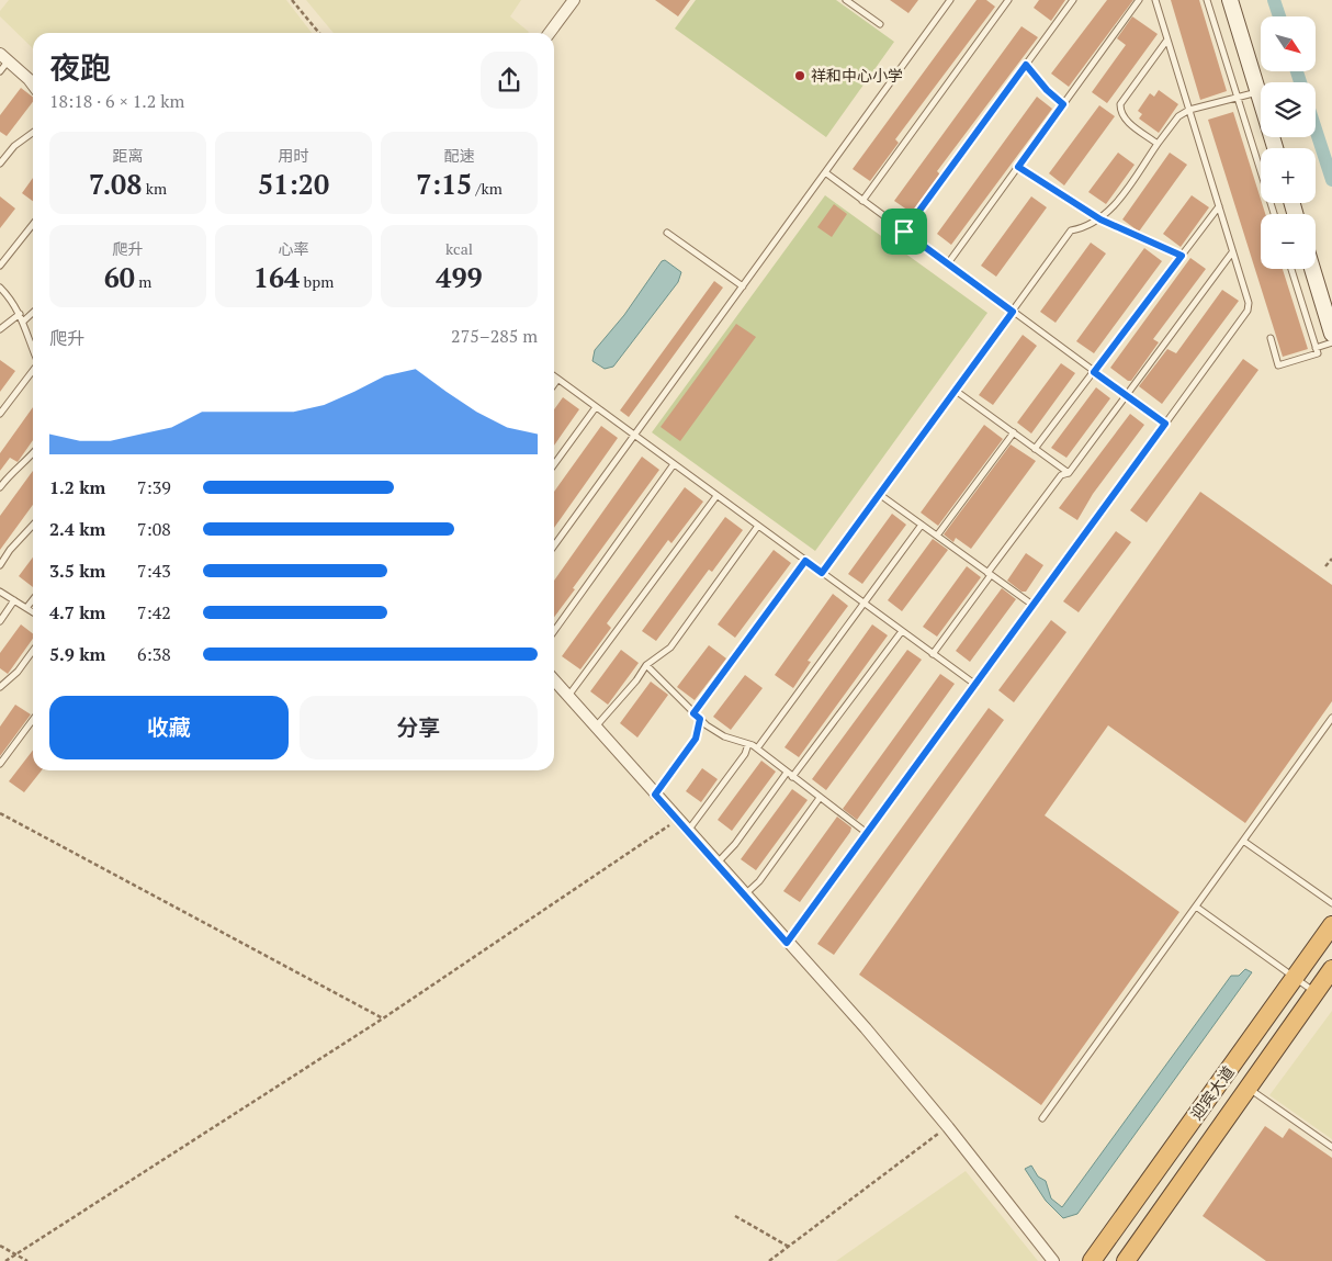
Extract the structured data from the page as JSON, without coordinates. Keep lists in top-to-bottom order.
{
  "streets": {
    "highway": ["迎宾大道"]
  },
  "places": ["祥和中心小学"],
  "north": "bottom right",
  "page": {
    "map_buttons": ["+", "−"],
    "heading": ["夜跑", "18:18 · 6 × 1.2 km"],
    "stats": [
      ["距离", "7.08 km"],
      ["用时", "51:20"],
      ["配速", "7:15 /km"],
      ["爬升", "60 m"],
      ["心率", "164 bpm"],
      ["kcal", "499"]
    ],
    "chart": ["爬升", "275–285 m"],
    "list": [
      {
        "name": "1.2 km",
        "note": "7:39"
      },
      {
        "name": "2.4 km",
        "note": "7:08"
      },
      {
        "name": "3.5 km",
        "note": "7:43"
      },
      {
        "name": "4.7 km",
        "note": "7:42"
      },
      {
        "name": "5.9 km",
        "note": "6:38"
      }
    ],
    "buttons": ["收藏", "分享"]
  }
}
